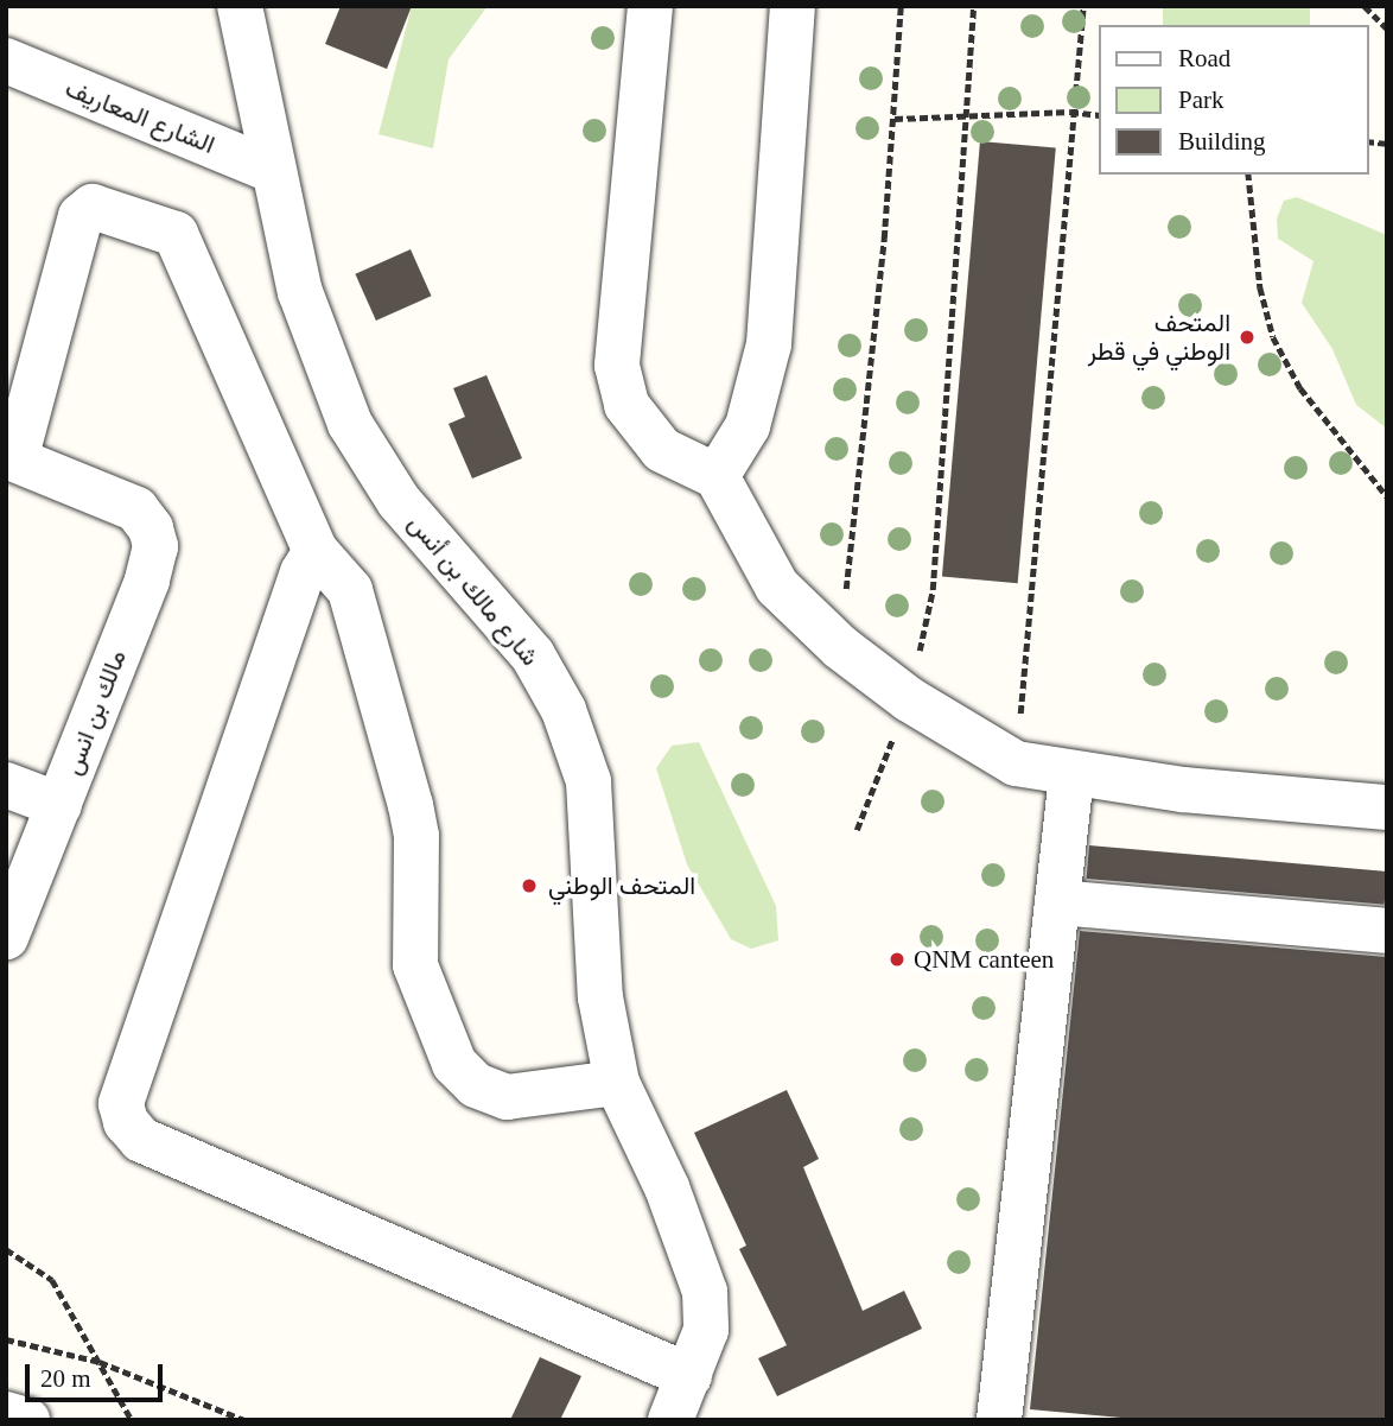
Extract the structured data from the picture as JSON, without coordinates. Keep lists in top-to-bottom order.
{
  "streets": {
    "street": ["الشارع المعاريف", "شارع مالك بن أنس", "مالك بن انس"]
  },
  "crossings": [
    ["الشارع المعاريف", "شارع مالك بن أنس"]
  ],
  "places": ["المتحف الوطني في قطر", "المتحف الوطني", "QNM canteen"],
  "legend": ["Road", "Park", "Building"],
  "scale_bar": "20 m"
}
